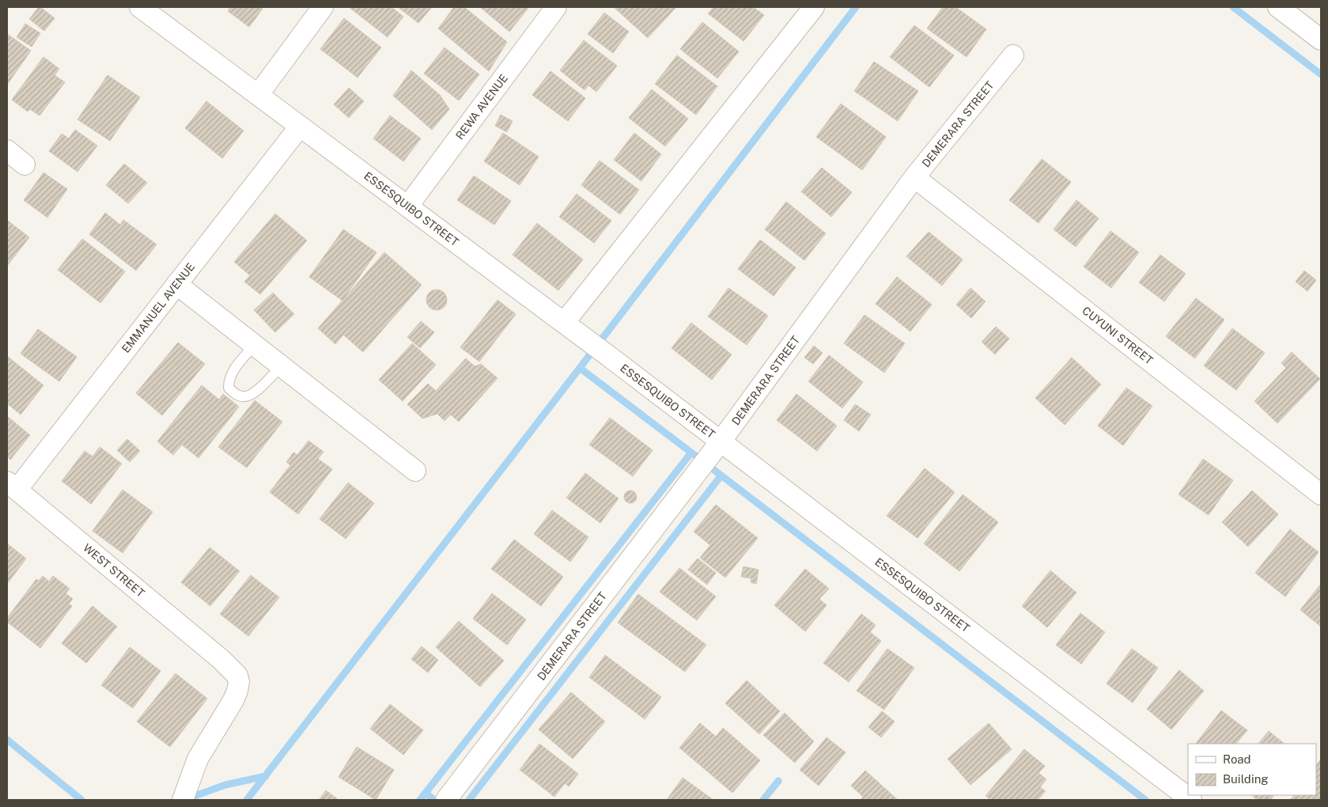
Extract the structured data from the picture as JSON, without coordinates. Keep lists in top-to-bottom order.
{
  "streets": {
    "street": [
      "REWA AVENUE",
      "DEMERARA STREET",
      "ESSESQUIBO STREET",
      "EMMANUEL AVENUE",
      "CUYUNI STREET",
      "WEST STREET"
    ]
  },
  "crossings": [
    ["REWA AVENUE", "ESSESQUIBO STREET"],
    ["DEMERARA STREET", "ESSESQUIBO STREET"],
    ["DEMERARA STREET", "CUYUNI STREET"],
    ["ESSESQUIBO STREET", "EMMANUEL AVENUE"],
    ["EMMANUEL AVENUE", "WEST STREET"]
  ],
  "legend": ["Road", "Building"]
}
